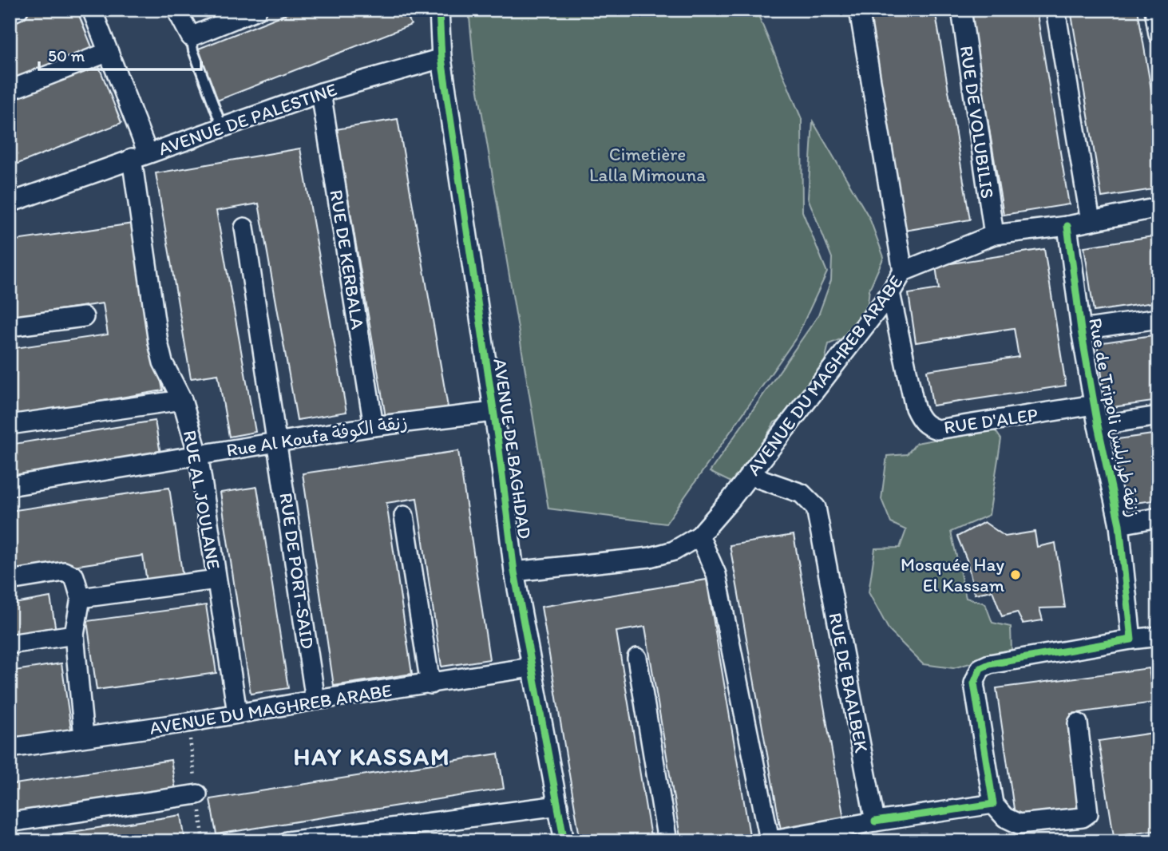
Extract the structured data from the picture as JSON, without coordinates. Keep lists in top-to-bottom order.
{
  "streets": {
    "street": [
      "AVENUE DE PALESTINE",
      "RUE DE VOLUBILIS",
      "RUE DE KERBALA",
      "AVENUE DU MAGHREB ARABE",
      "Rue de Tripoli زنقة طرابلس",
      "RUE D'ALEP",
      "Rue Al Koufa زنقة الكوفة",
      "AVENUE DE BAGHDAD",
      "RUE AL JOULANE",
      "RUE DE PORT-SAID",
      "RUE DE BAALBEK"
    ]
  },
  "crossings": [
    ["AVENUE DE PALESTINE", "RUE DE KERBALA"],
    ["AVENUE DE PALESTINE", "AVENUE DE BAGHDAD"],
    ["AVENUE DE PALESTINE", "RUE AL JOULANE"],
    ["RUE DE VOLUBILIS", "AVENUE DU MAGHREB ARABE"],
    ["RUE DE KERBALA", "Rue Al Koufa زنقة الكوفة"],
    ["AVENUE DU MAGHREB ARABE", "Rue de Tripoli زنقة طرابلس"],
    ["AVENUE DU MAGHREB ARABE", "RUE D'ALEP"],
    ["AVENUE DU MAGHREB ARABE", "AVENUE DE BAGHDAD"],
    ["AVENUE DU MAGHREB ARABE", "RUE AL JOULANE"],
    ["AVENUE DU MAGHREB ARABE", "RUE DE PORT-SAID"],
    ["AVENUE DU MAGHREB ARABE", "RUE DE BAALBEK"],
    ["Rue de Tripoli زنقة طرابلس", "RUE D'ALEP"],
    ["Rue Al Koufa زنقة الكوفة", "AVENUE DE BAGHDAD"],
    ["Rue Al Koufa زنقة الكوفة", "RUE AL JOULANE"],
    ["Rue Al Koufa زنقة الكوفة", "RUE DE PORT-SAID"]
  ],
  "districts": ["HAY KASSAM"],
  "parks": ["Cimetière Lalla Mimouna"],
  "places": ["Mosquée Hay El Kassam"],
  "scale_bar": "50 m"
}
